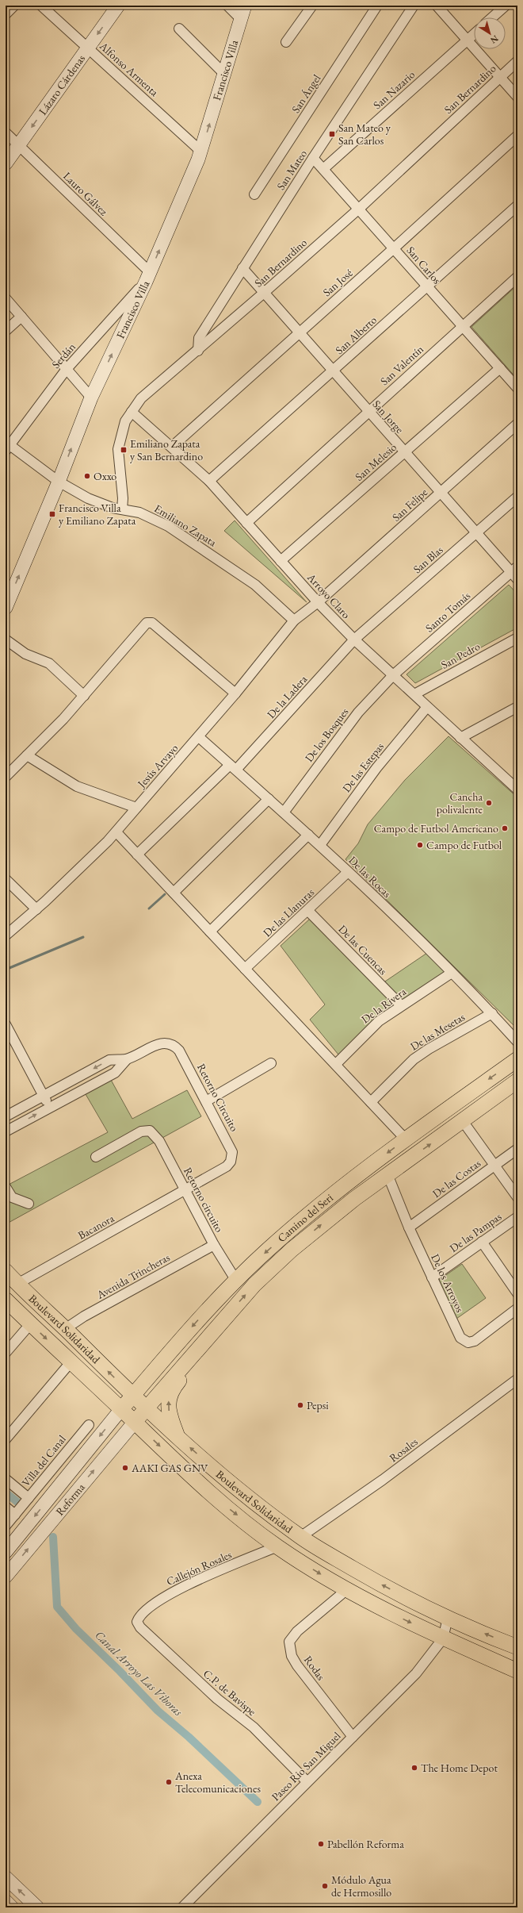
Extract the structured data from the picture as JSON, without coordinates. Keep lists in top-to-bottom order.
{
  "streets": {
    "main road": [
      "Francisco Villa",
      "Lázaro Cárdenas",
      "Camino del Seri",
      "Boulevard Solidaridad",
      "Reforma"
    ],
    "street": [
      "Alfonso Armenta",
      "San Bernardino",
      "San Nazario",
      "San Ángel",
      "San Mateo",
      "Lauro Gálvez",
      "San Carlos",
      "San José",
      "San Alberto",
      "Serdán",
      "San Valentín",
      "San Jorge",
      "San Melesio",
      "San Felipe",
      "Emiliano Zapata",
      "San Blas",
      "Arroyo Claro",
      "Santo Tomás",
      "San Pedro",
      "De la Ladera",
      "De los Bosques",
      "Jesús Arvayo",
      "De las Estepas",
      "De las Rocas",
      "De las Llanuras",
      "De las Cuencas",
      "De la Rivera",
      "De las Mesetas",
      "Retorno Circuito",
      "De las Costas",
      "Retorno circuito",
      "Bacanora",
      "De las Pampas",
      "Avenida Trincheras",
      "De los Arroyos",
      "Rosales",
      "Villa del Canal",
      "Callejón Rosales",
      "Rodas",
      "C.P. de Bavispe",
      "Paseo Rio San Miguel"
    ]
  },
  "crossings": [
    ["Alfonso Armenta", "Francisco Villa"],
    ["Alfonso Armenta", "Lázaro Cárdenas"],
    ["Francisco Villa", "Lauro Gálvez"],
    ["Francisco Villa", "Serdán"],
    ["Francisco Villa", "Emiliano Zapata"],
    ["Lázaro Cárdenas", "Lauro Gálvez"],
    ["San Bernardino", "San Mateo"],
    ["San Bernardino", "San Carlos"],
    ["San Bernardino", "San Jorge"],
    ["San Bernardino", "Emiliano Zapata"],
    ["San Bernardino", "Arroyo Claro"],
    ["San Nazario", "San Carlos"],
    ["San Mateo", "San Carlos"],
    ["San Mateo", "San Jorge"],
    ["Lauro Gálvez", "Serdán"],
    ["San Carlos", "San José"],
    ["San Carlos", "San Alberto"],
    ["San Carlos", "San Valentín"],
    ["San Carlos", "San Melesio"],
    ["San José", "San Jorge"],
    ["San José", "Arroyo Claro"],
    ["San Alberto", "San Jorge"],
    ["San Alberto", "Arroyo Claro"],
    ["Serdán", "Emiliano Zapata"],
    ["San Valentín", "San Jorge"],
    ["San Valentín", "Arroyo Claro"],
    ["San Jorge", "San Melesio"],
    ["San Jorge", "San Felipe"],
    ["San Jorge", "San Blas"],
    ["San Jorge", "Santo Tomás"],
    ["San Melesio", "Arroyo Claro"],
    ["San Felipe", "Arroyo Claro"],
    ["San Felipe", "Jesús Arvayo"],
    ["Emiliano Zapata", "Jesús Arvayo"],
    ["San Blas", "Arroyo Claro"],
    ["San Blas", "De la Ladera"],
    ["Arroyo Claro", "Santo Tomás"],
    ["Arroyo Claro", "San Pedro"],
    ["Arroyo Claro", "De la Ladera"],
    ["Arroyo Claro", "De los Bosques"],
    ["Arroyo Claro", "Jesús Arvayo"],
    ["Arroyo Claro", "De las Estepas"],
    ["Santo Tomás", "De los Bosques"],
    ["De la Ladera", "De las Rocas"],
    ["De los Bosques", "De las Rocas"],
    ["Jesús Arvayo", "De las Rocas"],
    ["De las Estepas", "De las Rocas"],
    ["De las Rocas", "De las Llanuras"],
    ["De las Rocas", "De la Rivera"],
    ["De las Rocas", "De las Mesetas"],
    ["De las Llanuras", "De las Cuencas"],
    ["De las Cuencas", "De la Rivera"],
    ["Retorno Circuito", "Retorno circuito"],
    ["Retorno Circuito", "Bacanora"],
    ["De las Costas", "De los Arroyos"],
    ["Retorno circuito", "Camino del Seri"],
    ["Retorno circuito", "Bacanora"],
    ["Retorno circuito", "Avenida Trincheras"],
    ["Camino del Seri", "De los Arroyos"],
    ["Camino del Seri", "Boulevard Solidaridad"],
    ["Camino del Seri", "Reforma"],
    ["Bacanora", "Boulevard Solidaridad"],
    ["De las Pampas", "De los Arroyos"],
    ["Avenida Trincheras", "Boulevard Solidaridad"],
    ["Boulevard Solidaridad", "Rosales"],
    ["Boulevard Solidaridad", "Reforma"],
    ["Boulevard Solidaridad", "Callejón Rosales"],
    ["Boulevard Solidaridad", "Rodas"],
    ["Boulevard Solidaridad", "Paseo Rio San Miguel"],
    ["Callejón Rosales", "C.P. de Bavispe"],
    ["Rodas", "Paseo Rio San Miguel"],
    ["C.P. de Bavispe", "Paseo Rio San Miguel"]
  ],
  "one_way": ["Francisco Villa", "Lázaro Cárdenas"],
  "water": ["Canal Arroyo Las Viboras"],
  "places": {
    "transit": ["San Mateo y San Carlos", "Emiliano Zapata y San Bernardino", "Francisco Villa y Emiliano Zapata"],
    "other": [
      "Oxxo",
      "Cancha polivalente",
      "Campo de Futbol Americano",
      "Campo de Futbol",
      "Pepsi",
      "AAKI GAS GNV",
      "The Home Depot",
      "Anexa Telecomunicaciones",
      "Pabellón Reforma",
      "Módulo Agua de Hermosillo"
    ]
  },
  "north": "bottom right"
}
